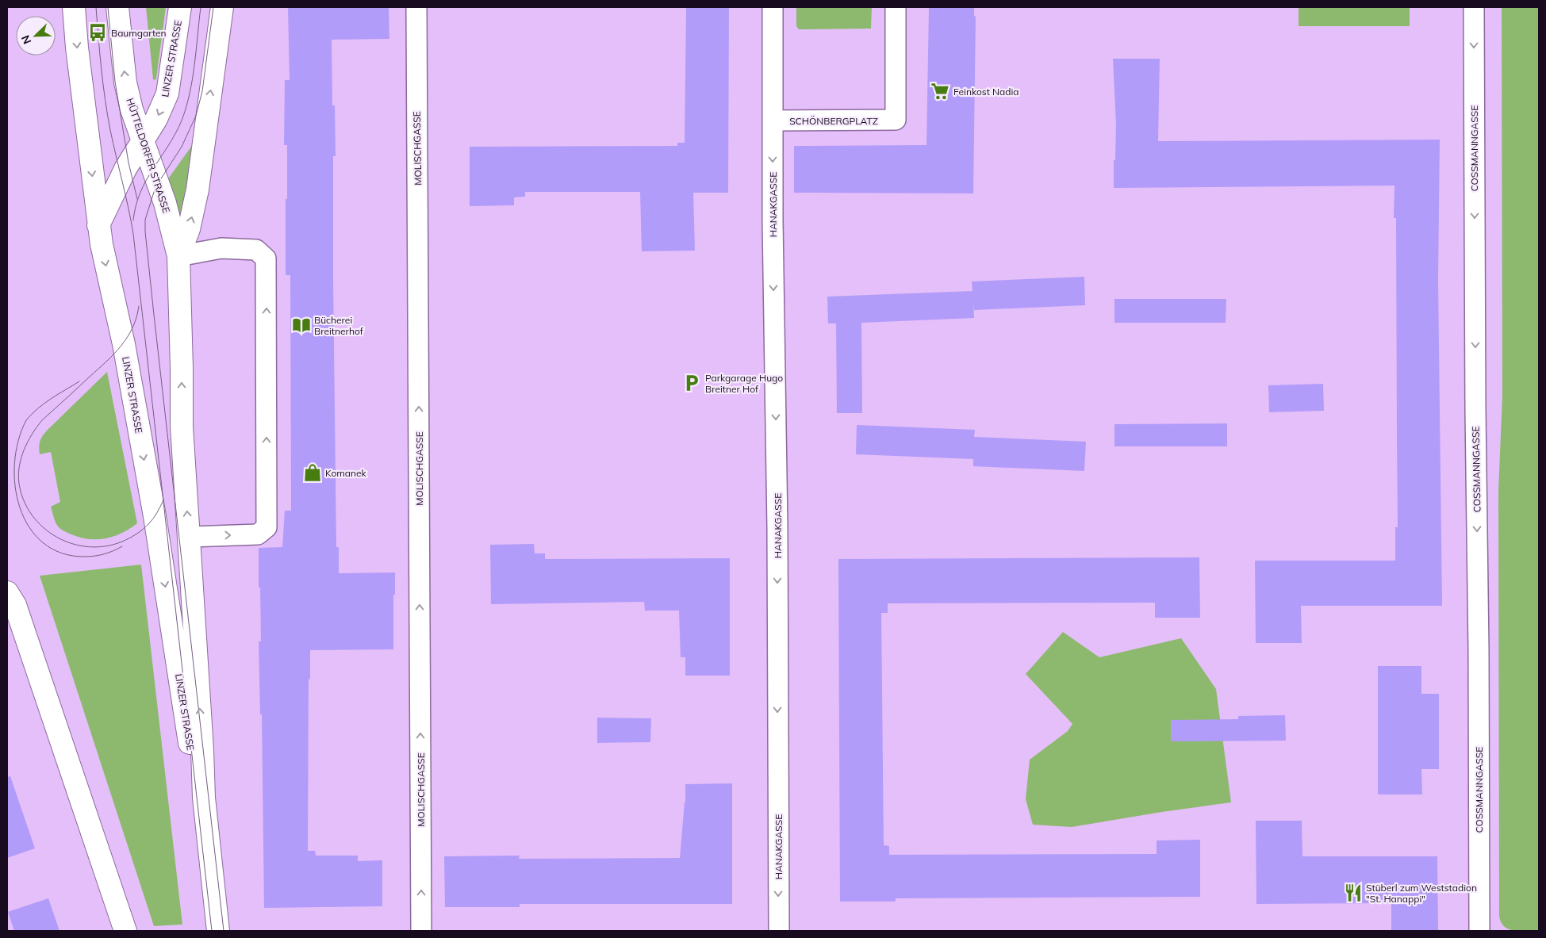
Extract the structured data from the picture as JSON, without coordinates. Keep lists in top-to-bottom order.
{
  "streets": {
    "main road": ["LINZER STRASSE", "HÜTTELDORFER STRASSE"],
    "street": [
      "SCHÖNBERGPLATZ",
      "MOLISCHGASSE",
      "COSSMANNGASSE",
      "HANAKGASSE"
    ]
  },
  "crossings": [
    ["LINZER STRASSE", "HÜTTELDORFER STRASSE"],
    ["SCHÖNBERGPLATZ", "HANAKGASSE"]
  ],
  "one_way": ["MOLISCHGASSE", "COSSMANNGASSE", "HANAKGASSE"],
  "places": {
    "bus stop": ["Baumgarten"],
    "supermarket": ["Feinkost Nadia"],
    "library": ["Bücherei Breitnerhof"],
    "parking": ["Parkgarage Hugo Breitner Hof"],
    "shop": ["Komanek"],
    "restaurant": ["Stüberl zum Weststadion \"St. Hanappi\""]
  },
  "north": "bottom left"
}
